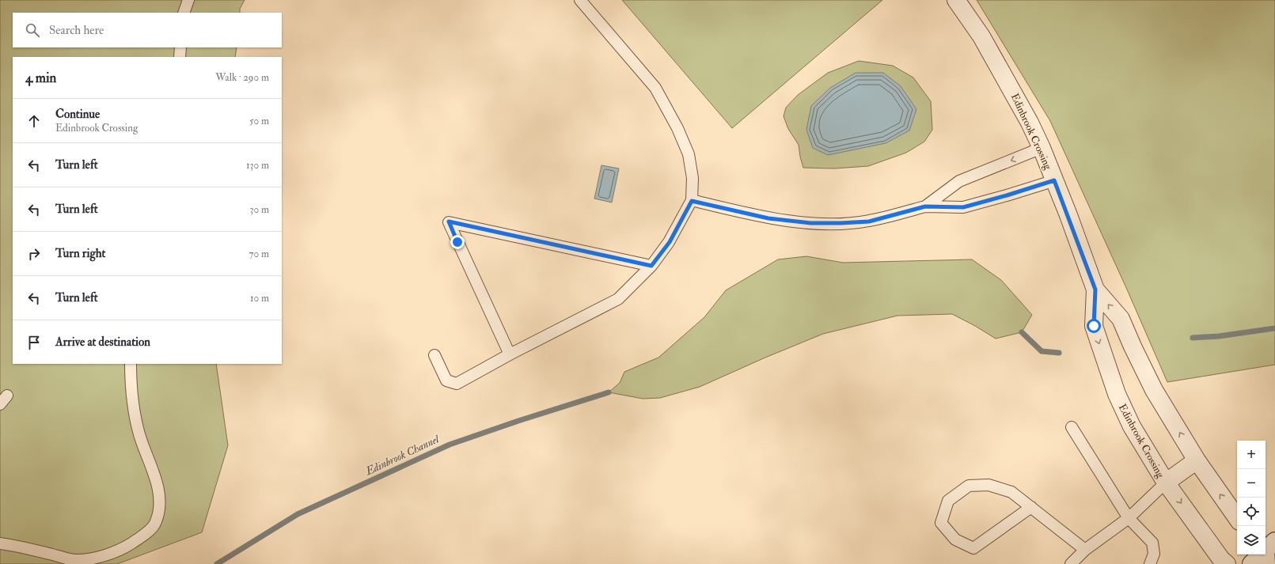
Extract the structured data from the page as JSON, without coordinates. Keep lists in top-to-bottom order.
{
  "streets": {
    "street": ["Edinbrook Crossing"]
  },
  "water": ["Edinbrook Channel"],
  "page": {
    "search": "Search here",
    "heading": ["4 min", "Walk · 290 m"],
    "list": [
      ["Continue", "Edinbrook Crossing", "50 m"],
      ["Turn left", "130 m"],
      ["Turn left", "30 m"],
      ["Turn right", "70 m"],
      ["Turn left", "10 m"],
      "Arrive at destination"
    ],
    "map_buttons": ["+", "−"]
  }
}
